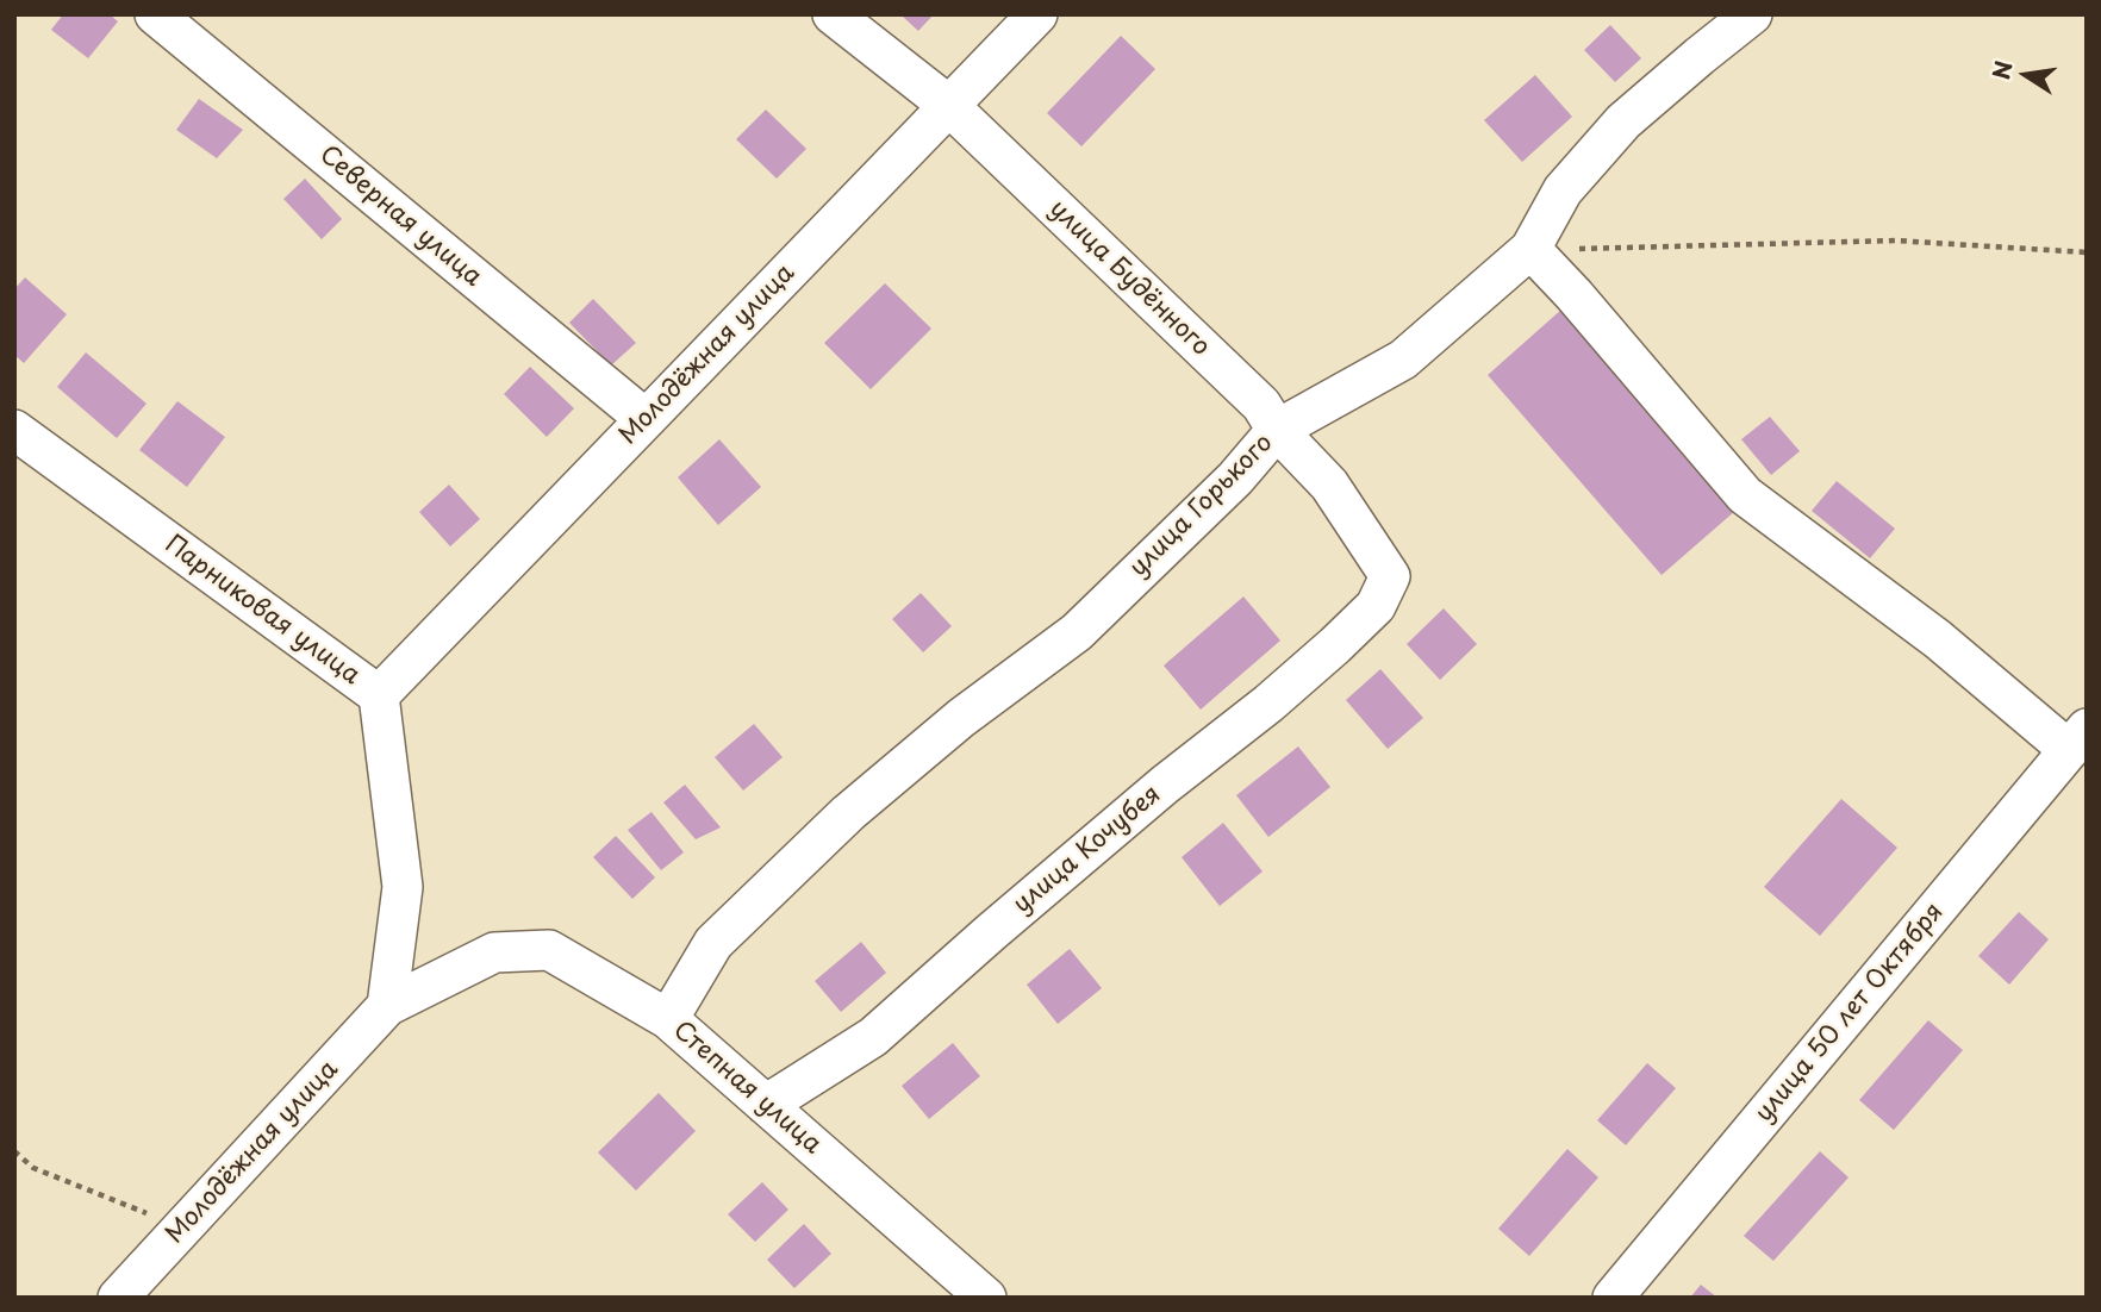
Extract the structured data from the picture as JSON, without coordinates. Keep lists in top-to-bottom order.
{
  "streets": {
    "street": [
      "Северная улица",
      "улица Будённого",
      "Молодёжная улица",
      "улица Горького",
      "Парниковая улица",
      "улица Кочубея",
      "улица 50 лет Октября",
      "Степная улица"
    ]
  },
  "crossings": [
    ["Северная улица", "Молодёжная улица"],
    ["улица Будённого", "Молодёжная улица"],
    ["улица Будённого", "улица Горького"],
    ["улица Будённого", "улица Кочубея"],
    ["Молодёжная улица", "Парниковая улица"],
    ["Молодёжная улица", "Степная улица"],
    ["улица Горького", "Степная улица"],
    ["Парниковая улица", "Степная улица"],
    ["улица Кочубея", "Степная улица"]
  ],
  "north": "left"
}
